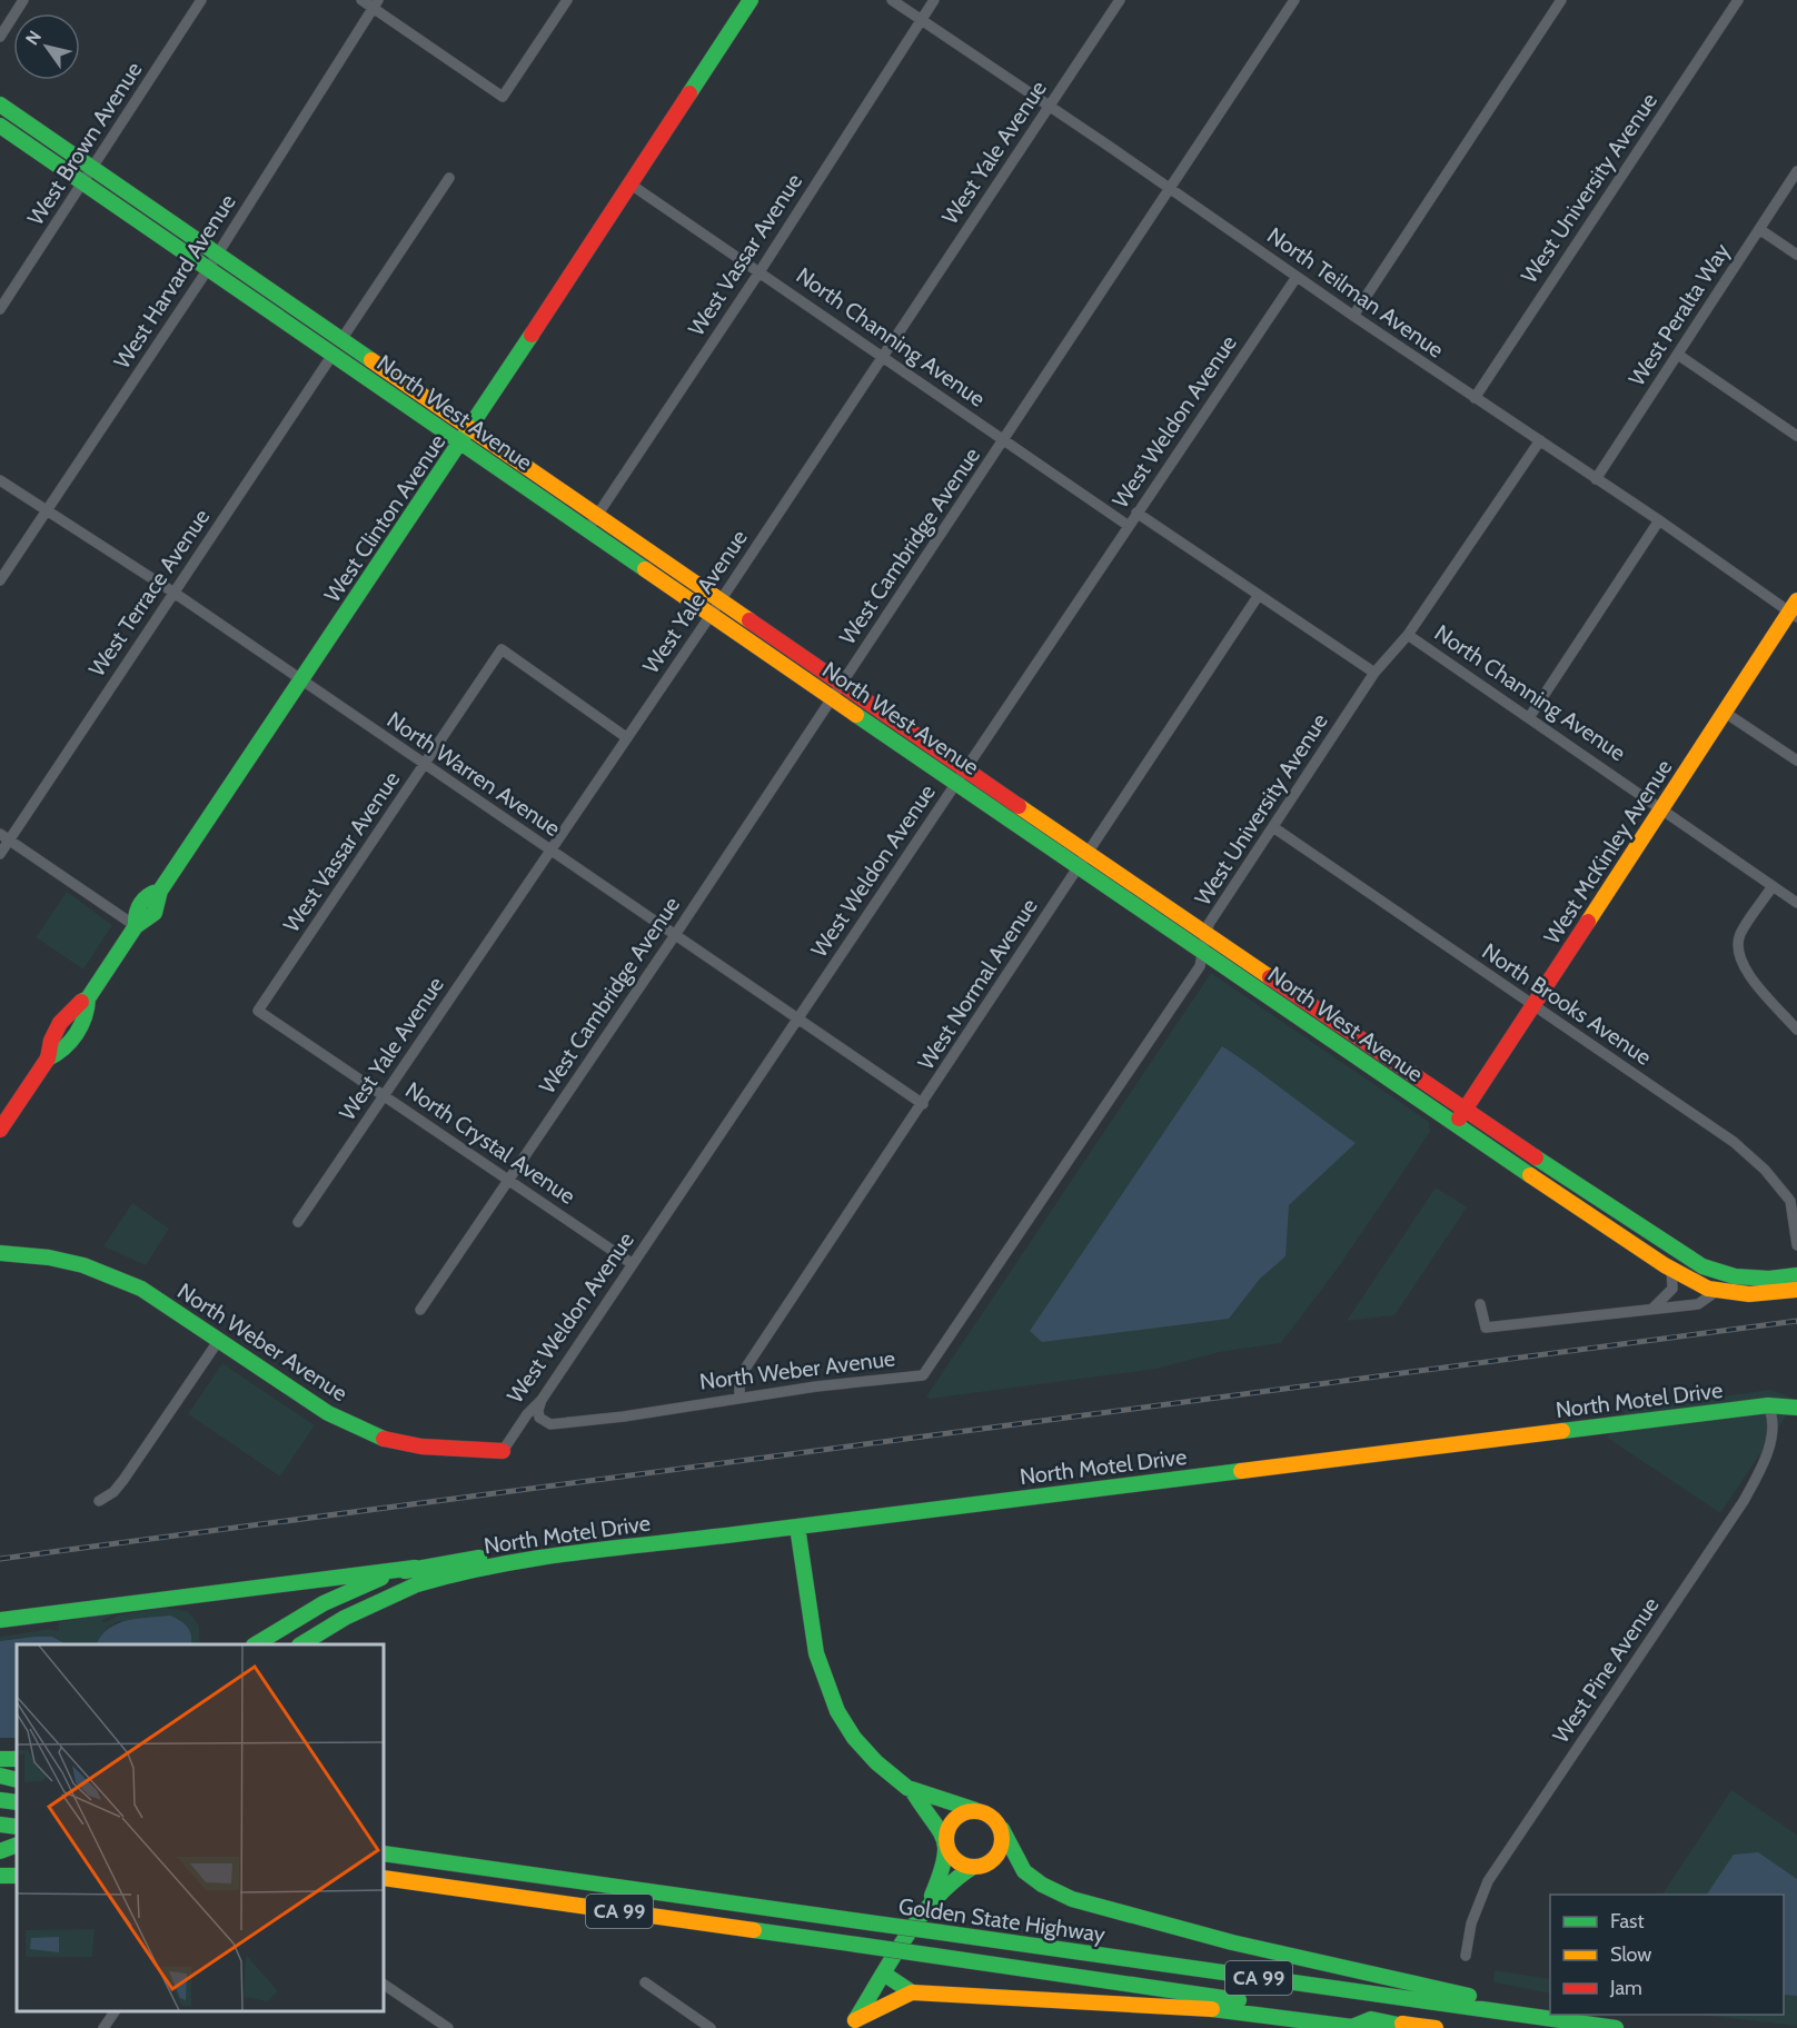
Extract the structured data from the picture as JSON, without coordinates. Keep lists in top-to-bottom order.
{
  "streets": {
    "main road": [
      "North West Avenue",
      "West Clinton Avenue",
      "West McKinley Avenue",
      "North Weber Avenue",
      "North Motel Drive",
      "CA 99",
      "Golden State Highway"
    ],
    "street": [
      "West Brown Avenue",
      "West Yale Avenue",
      "West University Avenue",
      "West Vassar Avenue",
      "West Harvard Avenue",
      "North Teilman Avenue",
      "West Peralta Way",
      "North Channing Avenue",
      "West Weldon Avenue",
      "West Cambridge Avenue",
      "West Terrace Avenue",
      "North Warren Avenue",
      "West Normal Avenue",
      "North Brooks Avenue",
      "North Crystal Avenue",
      "West Pine Avenue"
    ]
  },
  "crossings": [
    ["West Brown Avenue", "North West Avenue"],
    ["West Yale Avenue", "West Vassar Avenue"],
    ["West Yale Avenue", "North Teilman Avenue"],
    ["West Yale Avenue", "North Channing Avenue"],
    ["West Yale Avenue", "North West Avenue"],
    ["West Yale Avenue", "North Warren Avenue"],
    ["West Yale Avenue", "North Crystal Avenue"],
    ["West University Avenue", "North Teilman Avenue"],
    ["West University Avenue", "North Channing Avenue"],
    ["West University Avenue", "North West Avenue"],
    ["West University Avenue", "North Brooks Avenue"],
    ["West University Avenue", "North Weber Avenue"],
    ["West Vassar Avenue", "North Teilman Avenue"],
    ["West Vassar Avenue", "North Channing Avenue"],
    ["West Vassar Avenue", "North West Avenue"],
    ["West Vassar Avenue", "North Warren Avenue"],
    ["West Vassar Avenue", "North Crystal Avenue"],
    ["West Harvard Avenue", "North West Avenue"],
    ["West Harvard Avenue", "North Warren Avenue"],
    ["North Teilman Avenue", "West Peralta Way"],
    ["North Teilman Avenue", "West Weldon Avenue"],
    ["North Teilman Avenue", "West Cambridge Avenue"],
    ["North Teilman Avenue", "West McKinley Avenue"],
    ["North Channing Avenue", "West Weldon Avenue"],
    ["North Channing Avenue", "West Clinton Avenue"],
    ["North Channing Avenue", "West Cambridge Avenue"],
    ["North Channing Avenue", "West McKinley Avenue"],
    ["North West Avenue", "West Weldon Avenue"],
    ["North West Avenue", "West Clinton Avenue"],
    ["North West Avenue", "West Cambridge Avenue"],
    ["North West Avenue", "West Terrace Avenue"],
    ["North West Avenue", "West McKinley Avenue"],
    ["North West Avenue", "West Normal Avenue"],
    ["West Weldon Avenue", "North Warren Avenue"],
    ["West Weldon Avenue", "North Crystal Avenue"],
    ["West Weldon Avenue", "North Weber Avenue"],
    ["West Clinton Avenue", "North Warren Avenue"],
    ["West Cambridge Avenue", "North Warren Avenue"],
    ["West Cambridge Avenue", "North Crystal Avenue"],
    ["West Terrace Avenue", "North Warren Avenue"],
    ["North Warren Avenue", "West Normal Avenue"],
    ["West McKinley Avenue", "North Brooks Avenue"],
    ["West Normal Avenue", "North Weber Avenue"],
    ["North Motel Drive", "West Pine Avenue"]
  ],
  "legend": ["Fast", "Slow", "Jam"],
  "north": "top left"
}
